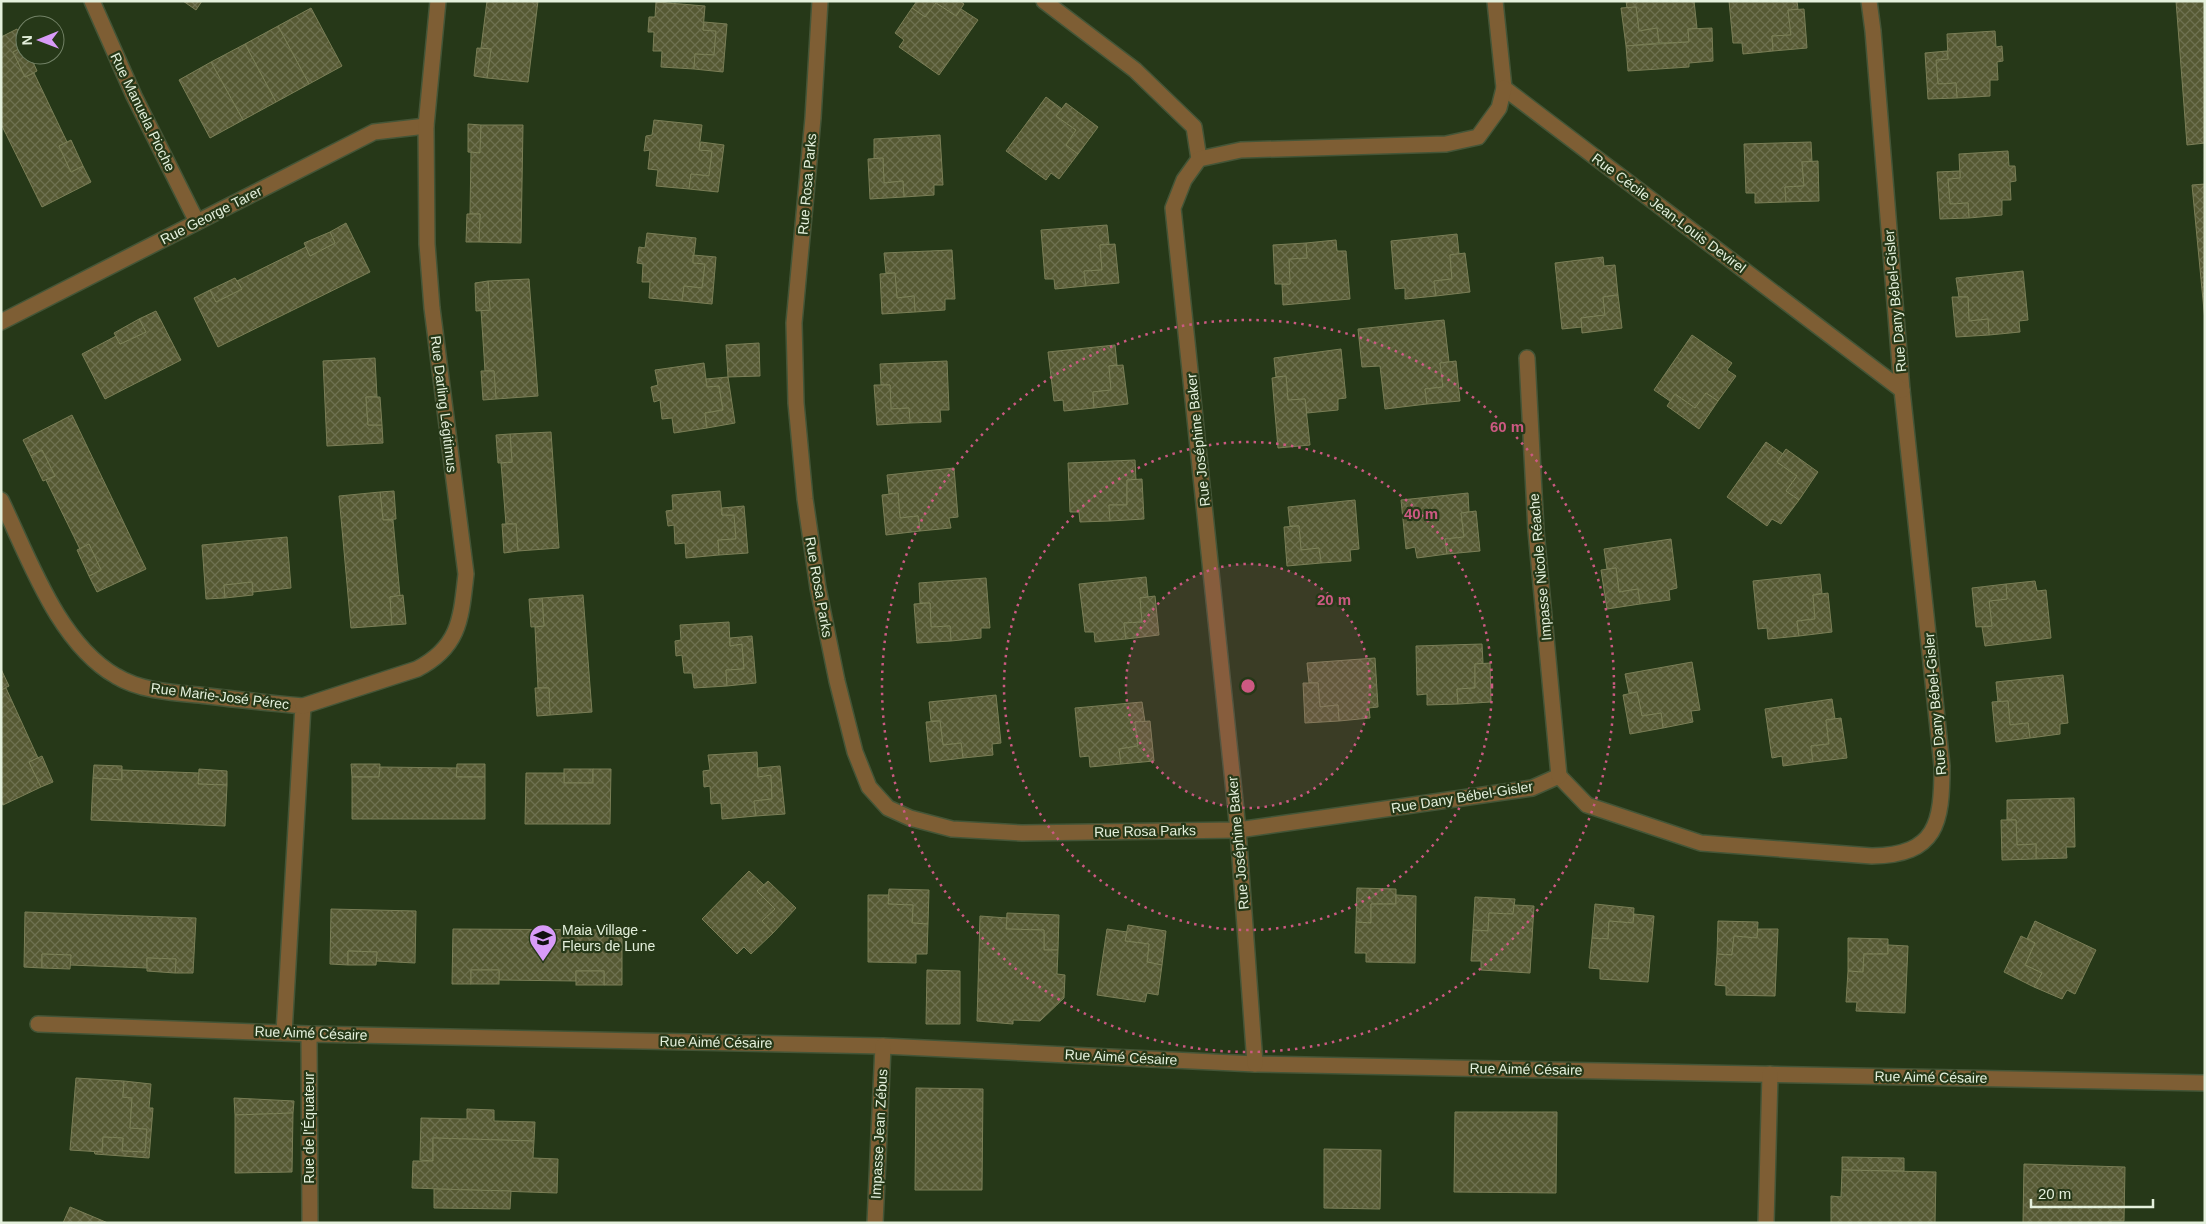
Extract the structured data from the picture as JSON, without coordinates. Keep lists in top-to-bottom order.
{
  "streets": {
    "street": [
      "Rue Manuela Pioche",
      "Rue Rosa Parks",
      "Rue Cécile Jean-Louis Devirel",
      "Rue George Tarer",
      "Rue Dany Bébel-Gisler",
      "Rue Darling Légitimus",
      "Rue Joséphine Baker",
      "Impasse Nicole Réache",
      "Rue Marie-José Pérec",
      "Rue Aimé Césaire",
      "Rue de l'Équateur",
      "Impasse Jean Zébus"
    ]
  },
  "crossings": [
    ["Rue Manuela Pioche", "Rue George Tarer"],
    ["Rue Rosa Parks", "Rue Dany Bébel-Gisler"],
    ["Rue Rosa Parks", "Rue Joséphine Baker"],
    ["Rue Cécile Jean-Louis Devirel", "Rue Dany Bébel-Gisler"],
    ["Rue George Tarer", "Rue Darling Légitimus"],
    ["Rue Dany Bébel-Gisler", "Rue Joséphine Baker"],
    ["Rue Dany Bébel-Gisler", "Impasse Nicole Réache"],
    ["Rue Darling Légitimus", "Rue Marie-José Pérec"],
    ["Rue Joséphine Baker", "Rue Aimé Césaire"],
    ["Rue Marie-José Pérec", "Rue Aimé Césaire"],
    ["Rue Aimé Césaire", "Rue de l'Équateur"],
    ["Rue Aimé Césaire", "Impasse Jean Zébus"]
  ],
  "places": {
    "school or university": ["Maia Village - Fleurs de Lune"]
  },
  "scale_bar": "20 m",
  "north": "left",
  "rings": ["60 m", "40 m", "20 m"]
}
